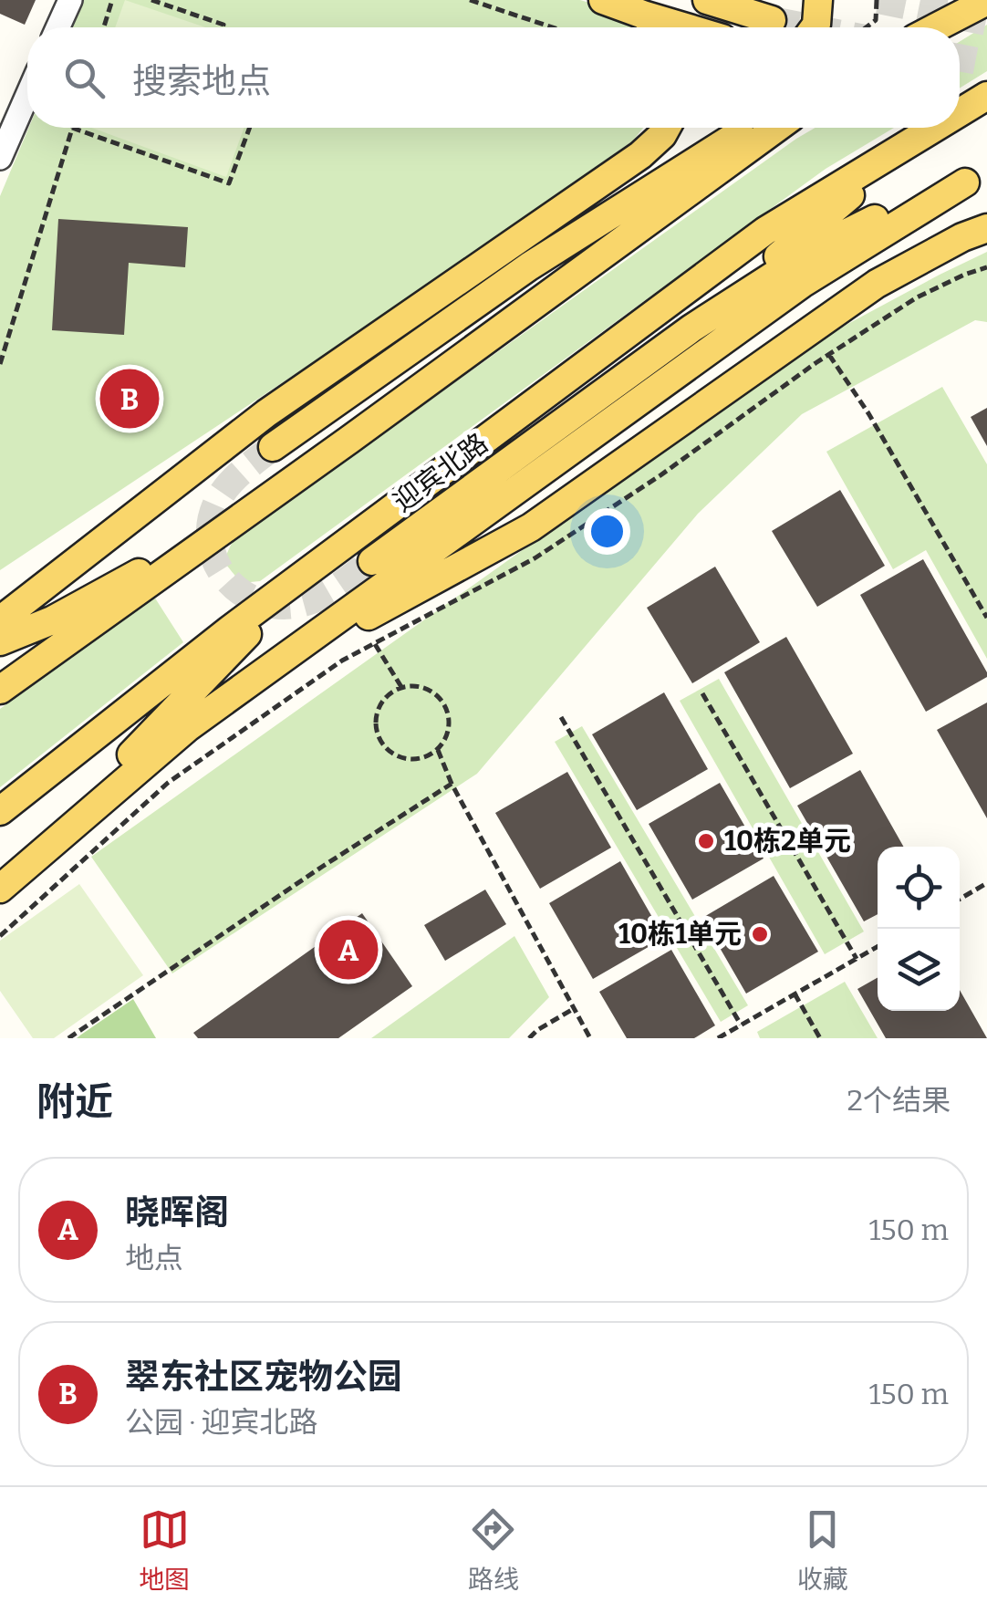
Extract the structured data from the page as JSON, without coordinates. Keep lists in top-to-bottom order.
{
  "streets": {
    "main road": ["迎宾北路"]
  },
  "places": ["10栋2单元", "10栋1单元"],
  "page": {
    "search": "搜索地点",
    "pins": ["B", "A"],
    "heading": ["附近", "2个结果"],
    "list": [
      {
        "mark": "A",
        "name": "晓晖阁",
        "note": "地点",
        "value": "150 m"
      },
      {
        "mark": "B",
        "name": "翠东社区宠物公园",
        "note": "公园 · 迎宾北路",
        "value": "150 m"
      }
    ],
    "nav": ["地图", "路线", "收藏"]
  }
}
